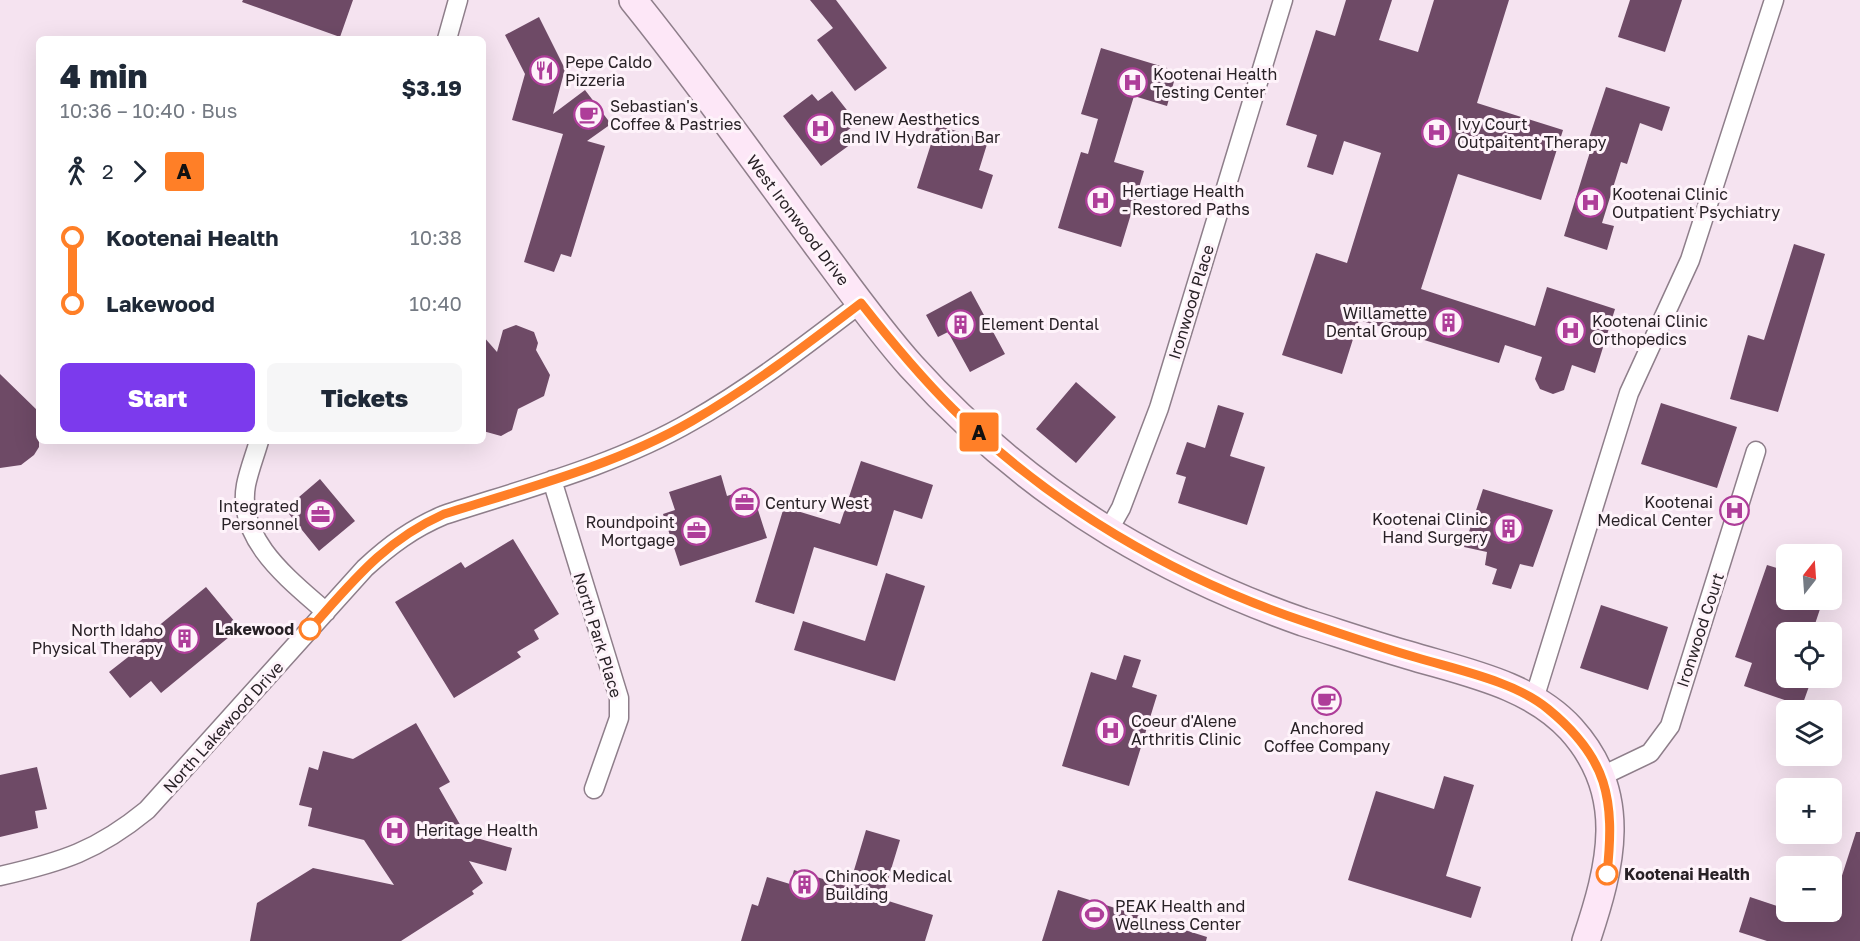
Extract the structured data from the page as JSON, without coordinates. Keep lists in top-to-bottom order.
{
  "streets": {
    "street": [
      "West Ironwood Drive",
      "Ironwood Place",
      "Ironwood Court",
      "North Park Place",
      "North Lakewood Drive"
    ]
  },
  "crossings": [
    ["West Ironwood Drive", "Ironwood Place"],
    ["West Ironwood Drive", "Ironwood Court"],
    ["West Ironwood Drive", "North Lakewood Drive"],
    ["North Park Place", "North Lakewood Drive"]
  ],
  "places": {
    "restaurant": ["Pepe Caldo Pizzeria"],
    "hospital": [
      "Kootenai Health Testing Center",
      "Renew Aesthetics and IV Hydration Bar",
      "Ivy Court Outpaitent Therapy",
      "Hertiage Health - Restored Paths",
      "Kootenai Clinic Outpatient Psychiatry",
      "Kootenai Clinic Orthopedics",
      "Kootenai Medical Center",
      "Coeur d'Alene Arthritis Clinic",
      "Heritage Health"
    ],
    "cafe": ["Sebastian's Coffee & Pastries", "Anchored Coffee Company"],
    "building": [
      "Willamette Dental Group",
      "Element Dental",
      "Kootenai Clinic Hand Surgery",
      "North Idaho Physical Therapy",
      "Chinook Medical Building"
    ],
    "office": ["Century West", "Integrated Personnel", "Roundpoint Mortgage"],
    "other": ["Lakewood", "Kootenai Health"],
    "sports": ["PEAK Health and Wellness Center"]
  },
  "lines": ["bus line A"],
  "north": "top",
  "page": {
    "on_map": "A",
    "heading": ["4 min", "10:36 – 10:40 · Bus", "$3.19"],
    "legs": ["2", "A"],
    "list": [
      {
        "name": "Kootenai Health",
        "value": "10:38"
      },
      {
        "name": "Lakewood",
        "value": "10:40"
      }
    ],
    "buttons": ["Start", "Tickets"],
    "map_buttons": ["+", "−"]
  }
}
